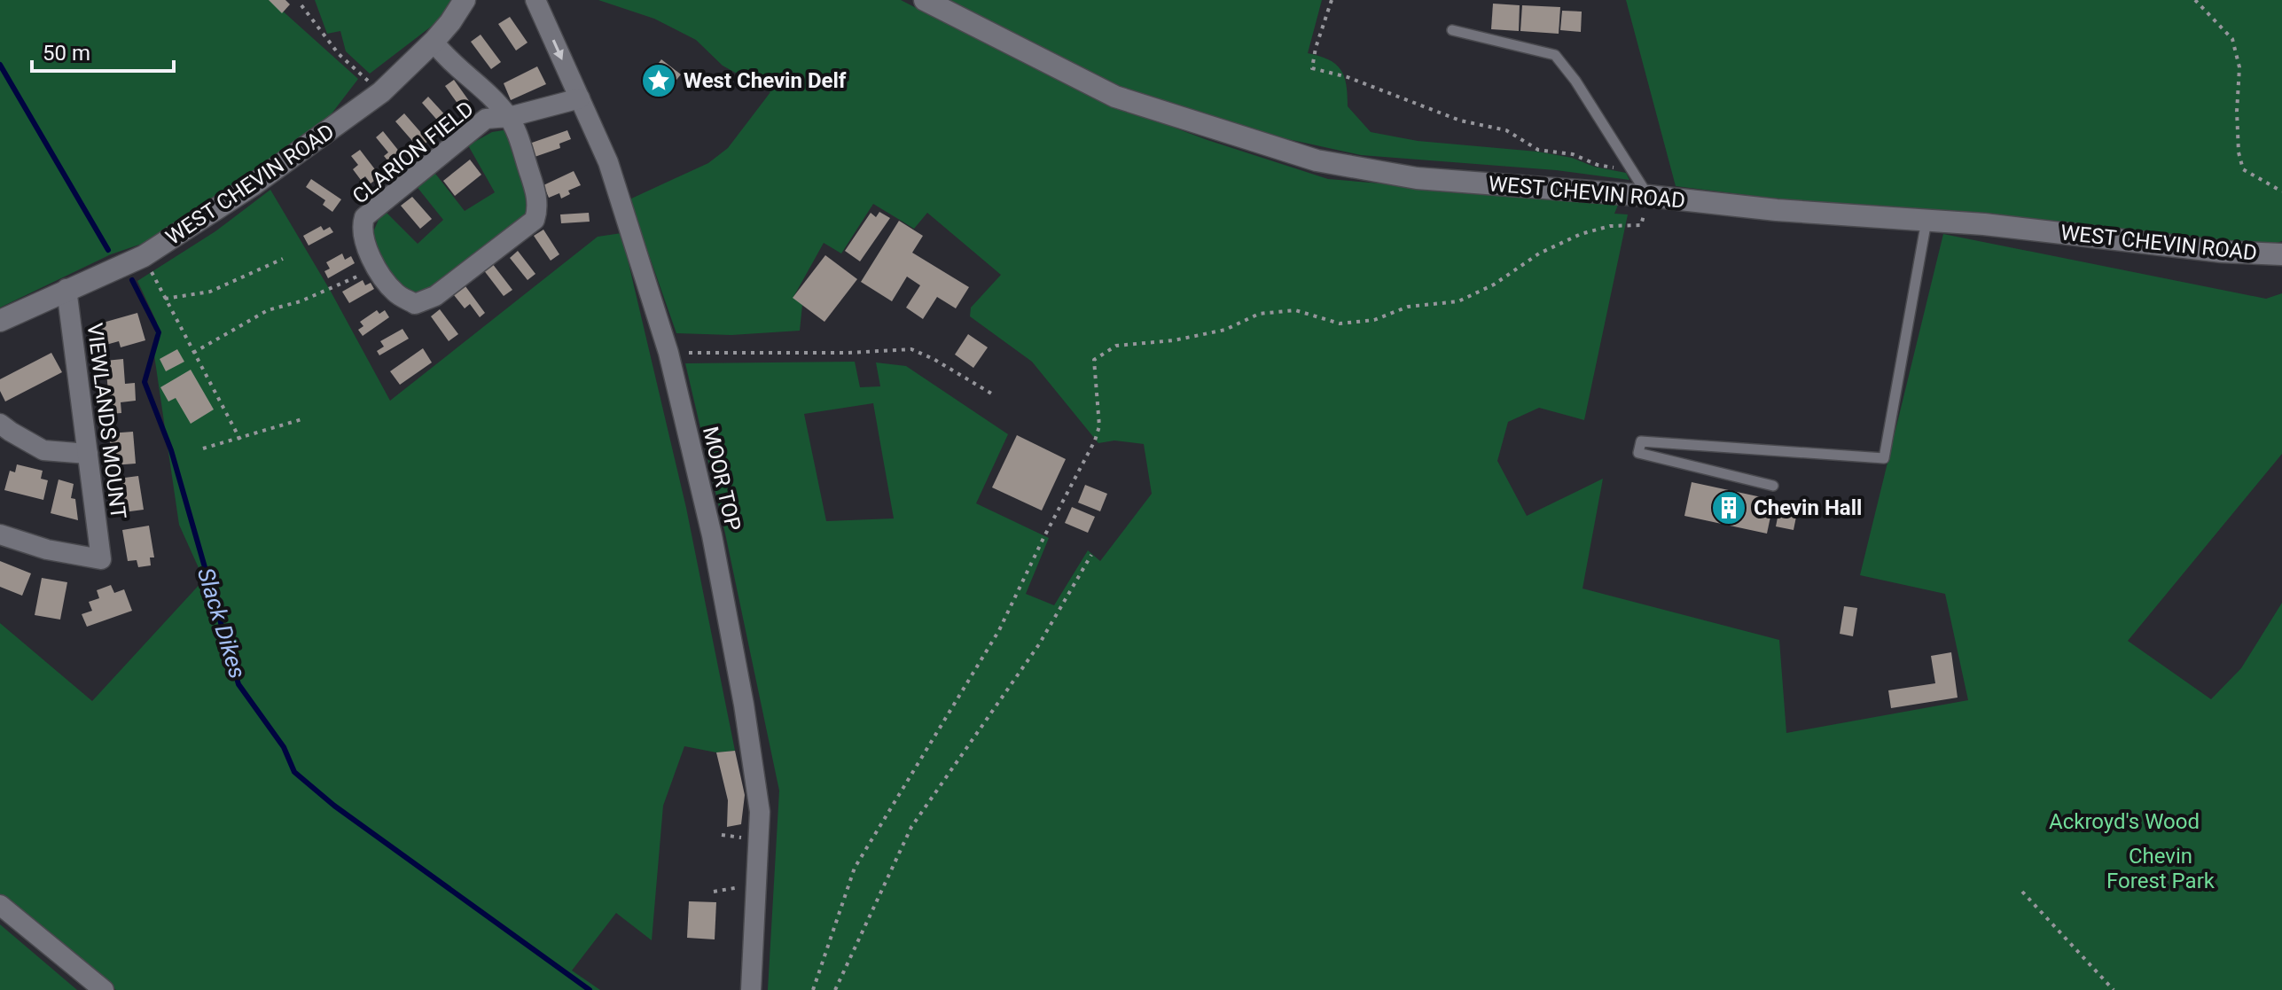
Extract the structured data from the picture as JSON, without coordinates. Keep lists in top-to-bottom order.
{
  "streets": {
    "street": [
      "CLARION FIELD",
      "WEST CHEVIN ROAD",
      "VIEWLANDS MOUNT",
      "MOOR TOP"
    ]
  },
  "crossings": [
    ["CLARION FIELD", "WEST CHEVIN ROAD"],
    ["WEST CHEVIN ROAD", "VIEWLANDS MOUNT"]
  ],
  "water": ["Slack Dikes"],
  "parks": ["Ackroyd's Wood", "Chevin Forest Park"],
  "places": {
    "place": ["West Chevin Delf"],
    "building": ["Chevin Hall"]
  },
  "scale_bar": "50 m"
}
